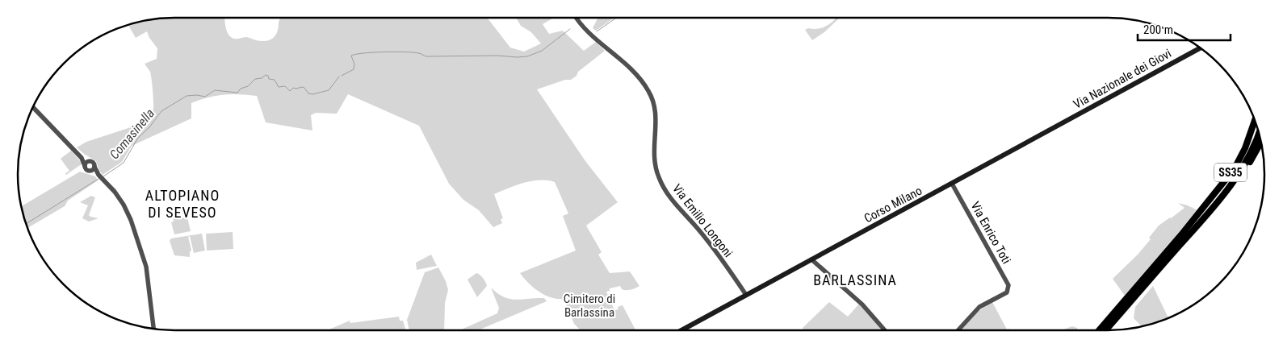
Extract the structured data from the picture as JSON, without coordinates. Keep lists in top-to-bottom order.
{
  "streets": {
    "highway": ["SS35"],
    "main road": ["Via Nazionale dei Giovi", "Corso Milano"],
    "street": ["Via Emilio Longoni", "Via Enrico Toti"]
  },
  "crossings": [
    ["Via Nazionale dei Giovi", "Corso Milano"],
    ["Corso Milano", "Via Emilio Longoni"],
    ["Corso Milano", "Via Enrico Toti"]
  ],
  "districts": ["ALTOPIANO DI SEVESO", "BARLASSINA"],
  "water": ["Comasinella"],
  "parks": ["Cimitero di Barlassina"],
  "scale_bar": "200 m"
}
